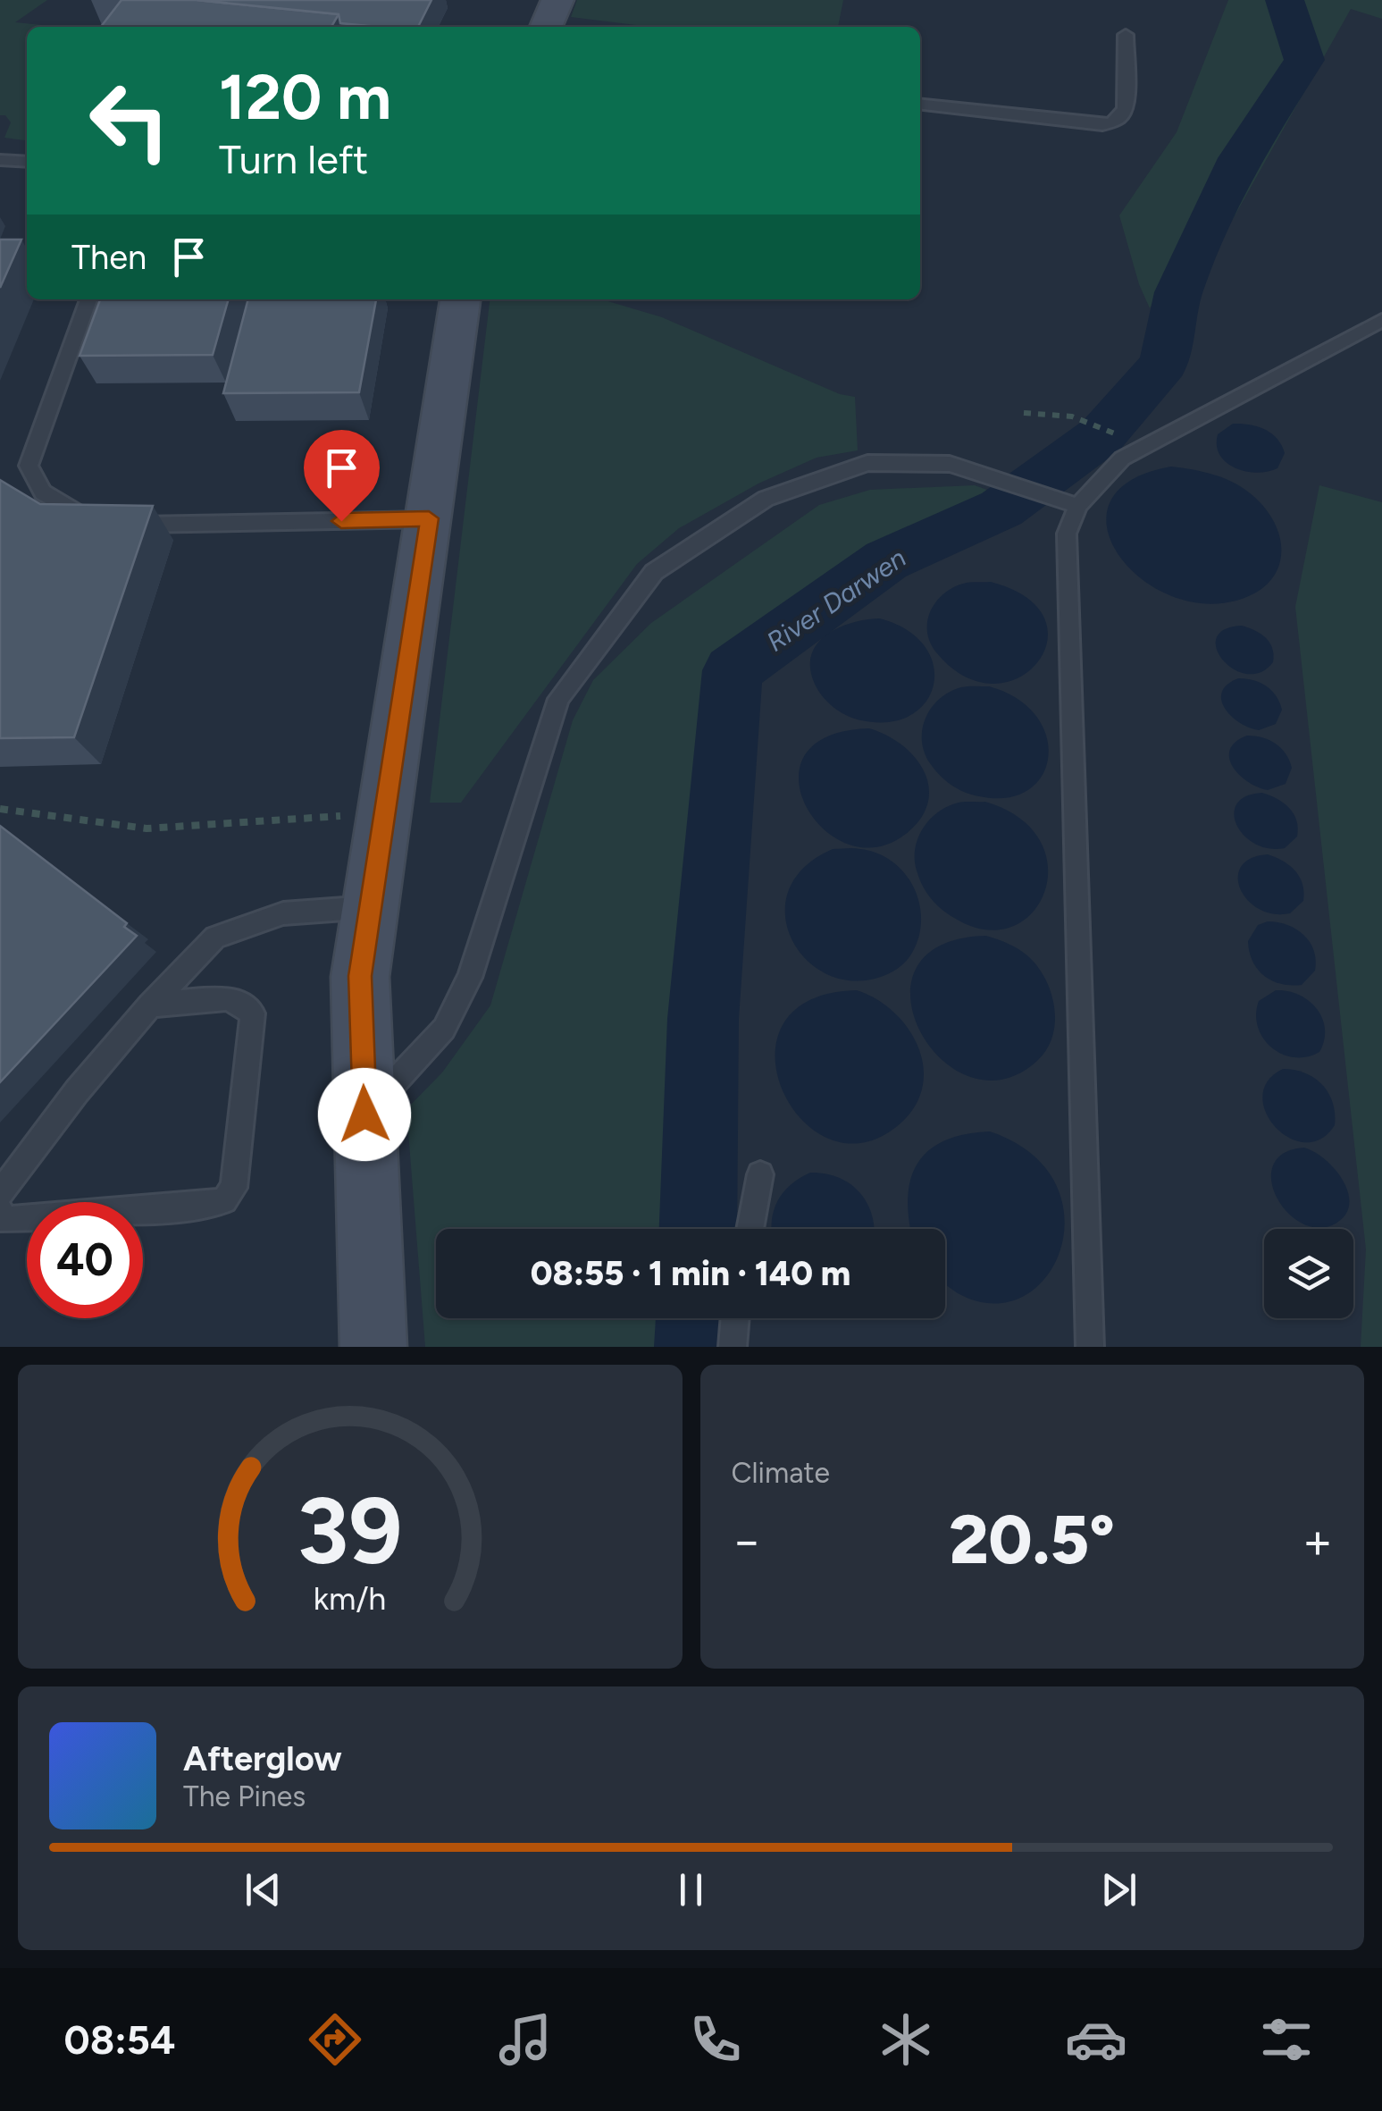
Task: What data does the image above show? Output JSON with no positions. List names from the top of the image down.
{
  "water": ["River Darwen"],
  "page": {
    "turn": ["120 m", "Turn left"],
    "then": "Then",
    "limit": "40",
    "trip": "08:55 · 1 min · 140 m",
    "tile": "Climate",
    "heat": ["−", "20.5°", "+"],
    "song": ["Afterglow", "The Pines"],
    "tabs": "08:54",
    "gauge": ["39", "km/h"]
  }
}
